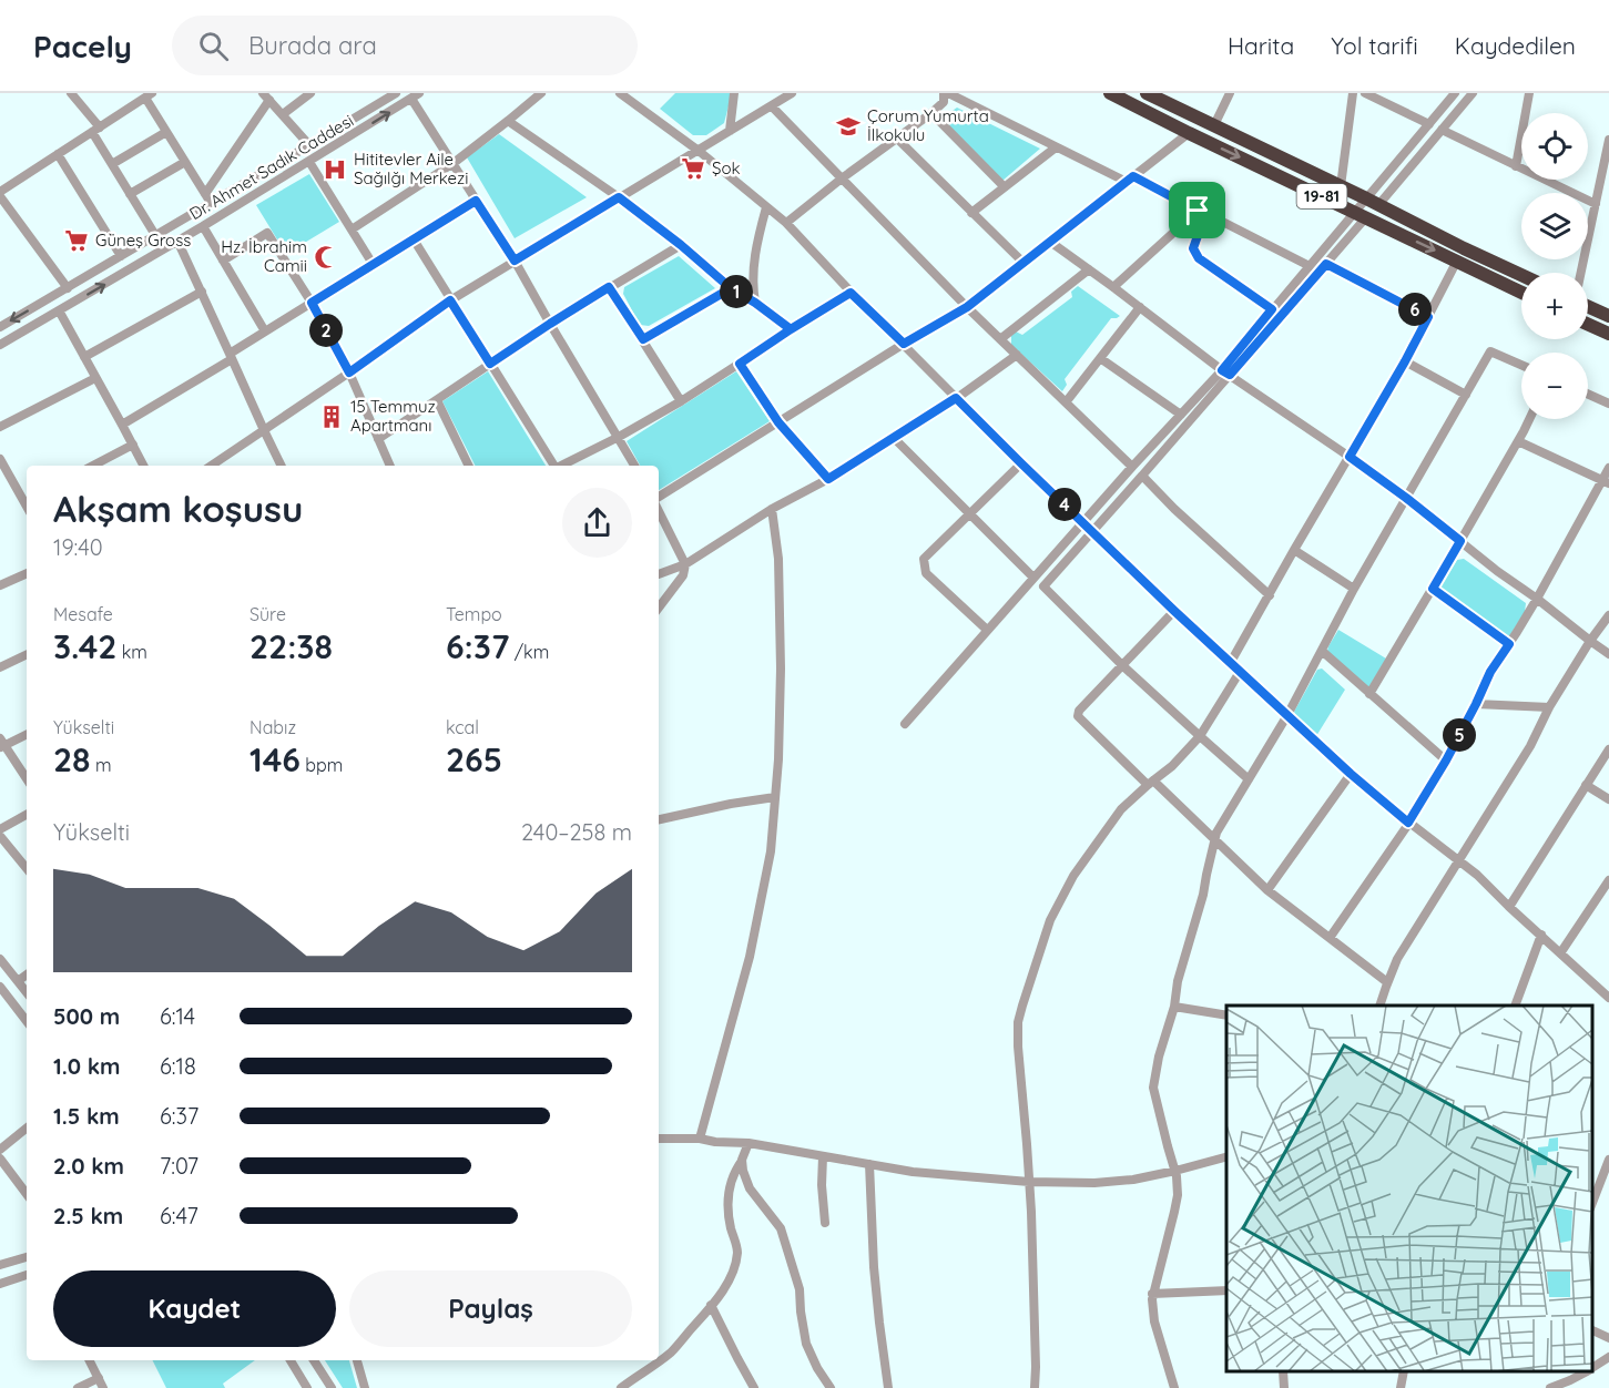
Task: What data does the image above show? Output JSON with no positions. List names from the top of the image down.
{
  "streets": {
    "highway": ["19-81"],
    "street": ["Dr. Ahmet Sadık Caddesi"]
  },
  "places": {
    "school or university": ["Çorum Yumurta İlkokulu"],
    "supermarket": ["Şok", "Güneş Gross"],
    "hospital": ["Hititevler Aile Sağılğı Merkezi"],
    "mosque": ["Hz. İbrahim Camii"],
    "building": ["15 Temmuz Apartmanı"]
  },
  "page": {
    "header": "Pacely",
    "search": "Burada ara",
    "nav": ["Harita", "Yol tarifi", "Kaydedilen"],
    "map_buttons": ["+", "−"],
    "pins": [
      "1",
      "6",
      "2",
      "4",
      "5"
    ],
    "heading": ["Akşam koşusu", "19:40"],
    "stats": [
      ["Mesafe", "3.42 km"],
      ["Süre", "22:38"],
      ["Tempo", "6:37 /km"],
      ["Yükselti", "28 m"],
      ["Nabız", "146 bpm"],
      ["kcal", "265"]
    ],
    "chart": ["Yükselti", "240–258 m"],
    "list": [
      {
        "name": "500 m",
        "note": "6:14"
      },
      {
        "name": "1.0 km",
        "note": "6:18"
      },
      {
        "name": "1.5 km",
        "note": "6:37"
      },
      {
        "name": "2.0 km",
        "note": "7:07"
      },
      {
        "name": "2.5 km",
        "note": "6:47"
      }
    ],
    "buttons": ["Kaydet", "Paylaş"]
  }
}
